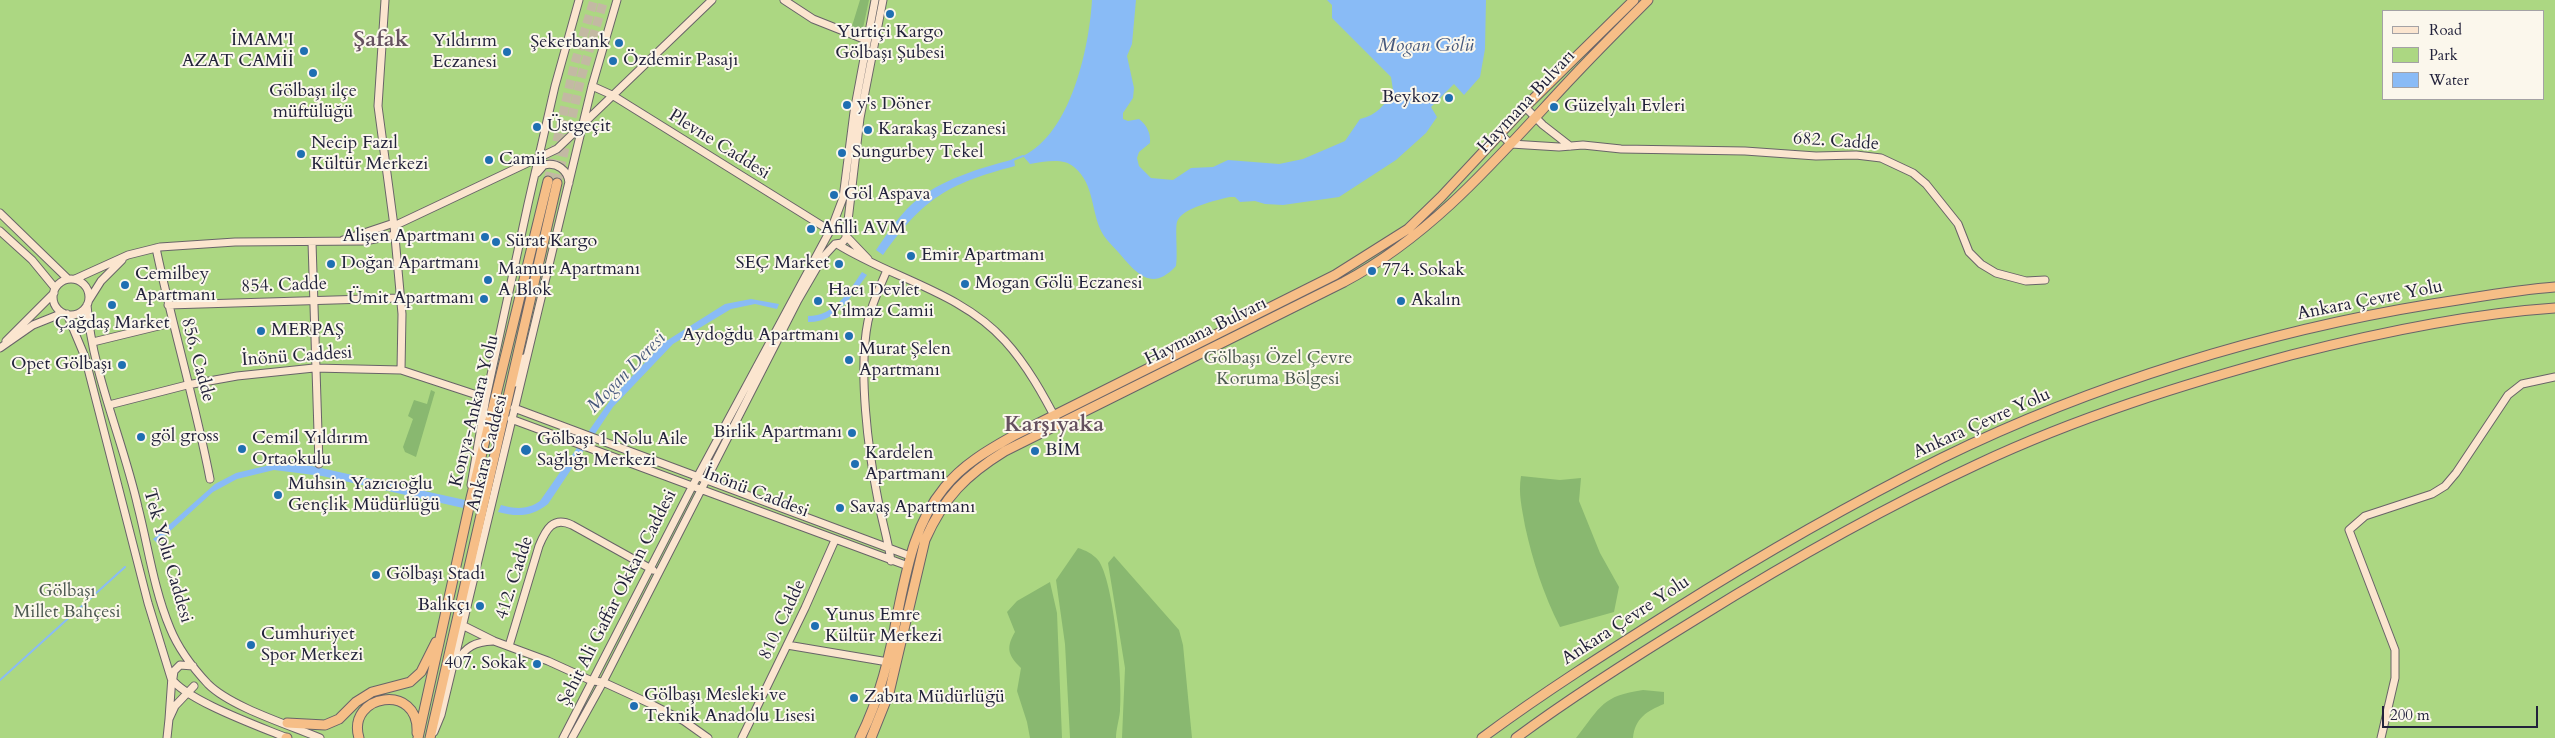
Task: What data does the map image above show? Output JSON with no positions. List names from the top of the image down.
{
  "streets": {
    "highway": ["Haymana Bulvarı", "Ankara Çevre Yolu", "Konya-Ankara Yolu"],
    "street": [
      "682. Cadde",
      "Plevne Caddesi",
      "854. Cadde",
      "İnönü Caddesi",
      "856. Cadde",
      "Ankara Caddesi",
      "Tek Yolu Caddesi",
      "412. Cadde",
      "Şehit Ali Gaffar Okkan Caddesi",
      "810. Cadde"
    ]
  },
  "crossings": [
    ["Haymana Bulvarı", "682. Cadde"],
    ["Haymana Bulvarı", "İnönü Caddesi"],
    ["Plevne Caddesi", "Şehit Ali Gaffar Okkan Caddesi"],
    ["854. Cadde", "856. Cadde"],
    ["İnönü Caddesi", "856. Cadde"],
    ["İnönü Caddesi", "Ankara Caddesi"],
    ["İnönü Caddesi", "Tek Yolu Caddesi"],
    ["İnönü Caddesi", "Şehit Ali Gaffar Okkan Caddesi"],
    ["İnönü Caddesi", "810. Cadde"],
    ["Konya-Ankara Yolu", "Ankara Caddesi"],
    ["412. Cadde", "Şehit Ali Gaffar Okkan Caddesi"]
  ],
  "districts": ["Şafak", "Karşıyaka"],
  "water": ["Mogan Gölü", "Mogan Deresi"],
  "parks": ["Gölbaşı Özel Çevre Koruma Bölgesi", "Gölbaşı Millet Bahçesi"],
  "places": [
    "Yurtiçi Kargo Gölbaşı Şubesi",
    "Şekerbank",
    "İMAM'I AZAT CAMİİ",
    "Yıldırım Eczanesi",
    "Özdemir Pasajı",
    "Gölbaşı ilçe müftülüğü",
    "Beykoz",
    "y's Döner",
    "Güzelyalı Evleri",
    "Üstgeçit",
    "Karakaş Eczanesi",
    "Sungurbey Tekel",
    "Necip Fazıl Kültür Merkezi",
    "Camii",
    "Göl Aspava",
    "Afilli AVM",
    "Alişen Apartmanı",
    "Sürat Kargo",
    "Emir Apartmanı",
    "Doğan Apartmanı",
    "SEÇ Market",
    "774. Sokak",
    "Mamur Apartmanı A Blok",
    "Mogan Gölü Eczanesi",
    "Cemilbey Apartmanı",
    "Ümit Apartmanı",
    "Hacı Devlet Yılmaz Camii",
    "Akalın",
    "Çağdaş Market",
    "MERPAŞ",
    "Aydoğdu Apartmanı",
    "Murat Şelen Apartmanı",
    "Opet Gölbaşı",
    "Birlik Apartmanı",
    "göl gross",
    "Cemil Yıldırım Ortaokulu",
    "Gölbaşı 1 Nolu Aile Sağlığı Merkezi",
    "BİM",
    "Kardelen Apartmanı",
    "Muhsin Yazıcıoğlu Gençlik Müdürlüğü",
    "Savaş Apartmanı",
    "Gölbaşı Stadı",
    "Balıkçı",
    "Yunus Emre Kültür Merkezi",
    "Cumhuriyet Spor Merkezi",
    "407. Sokak",
    "Zabıta Müdürlüğü",
    "Gölbaşı Mesleki ve Teknik Anadolu Lisesi"
  ],
  "legend": ["Road", "Park", "Water"],
  "scale_bar": "200 m"
}
